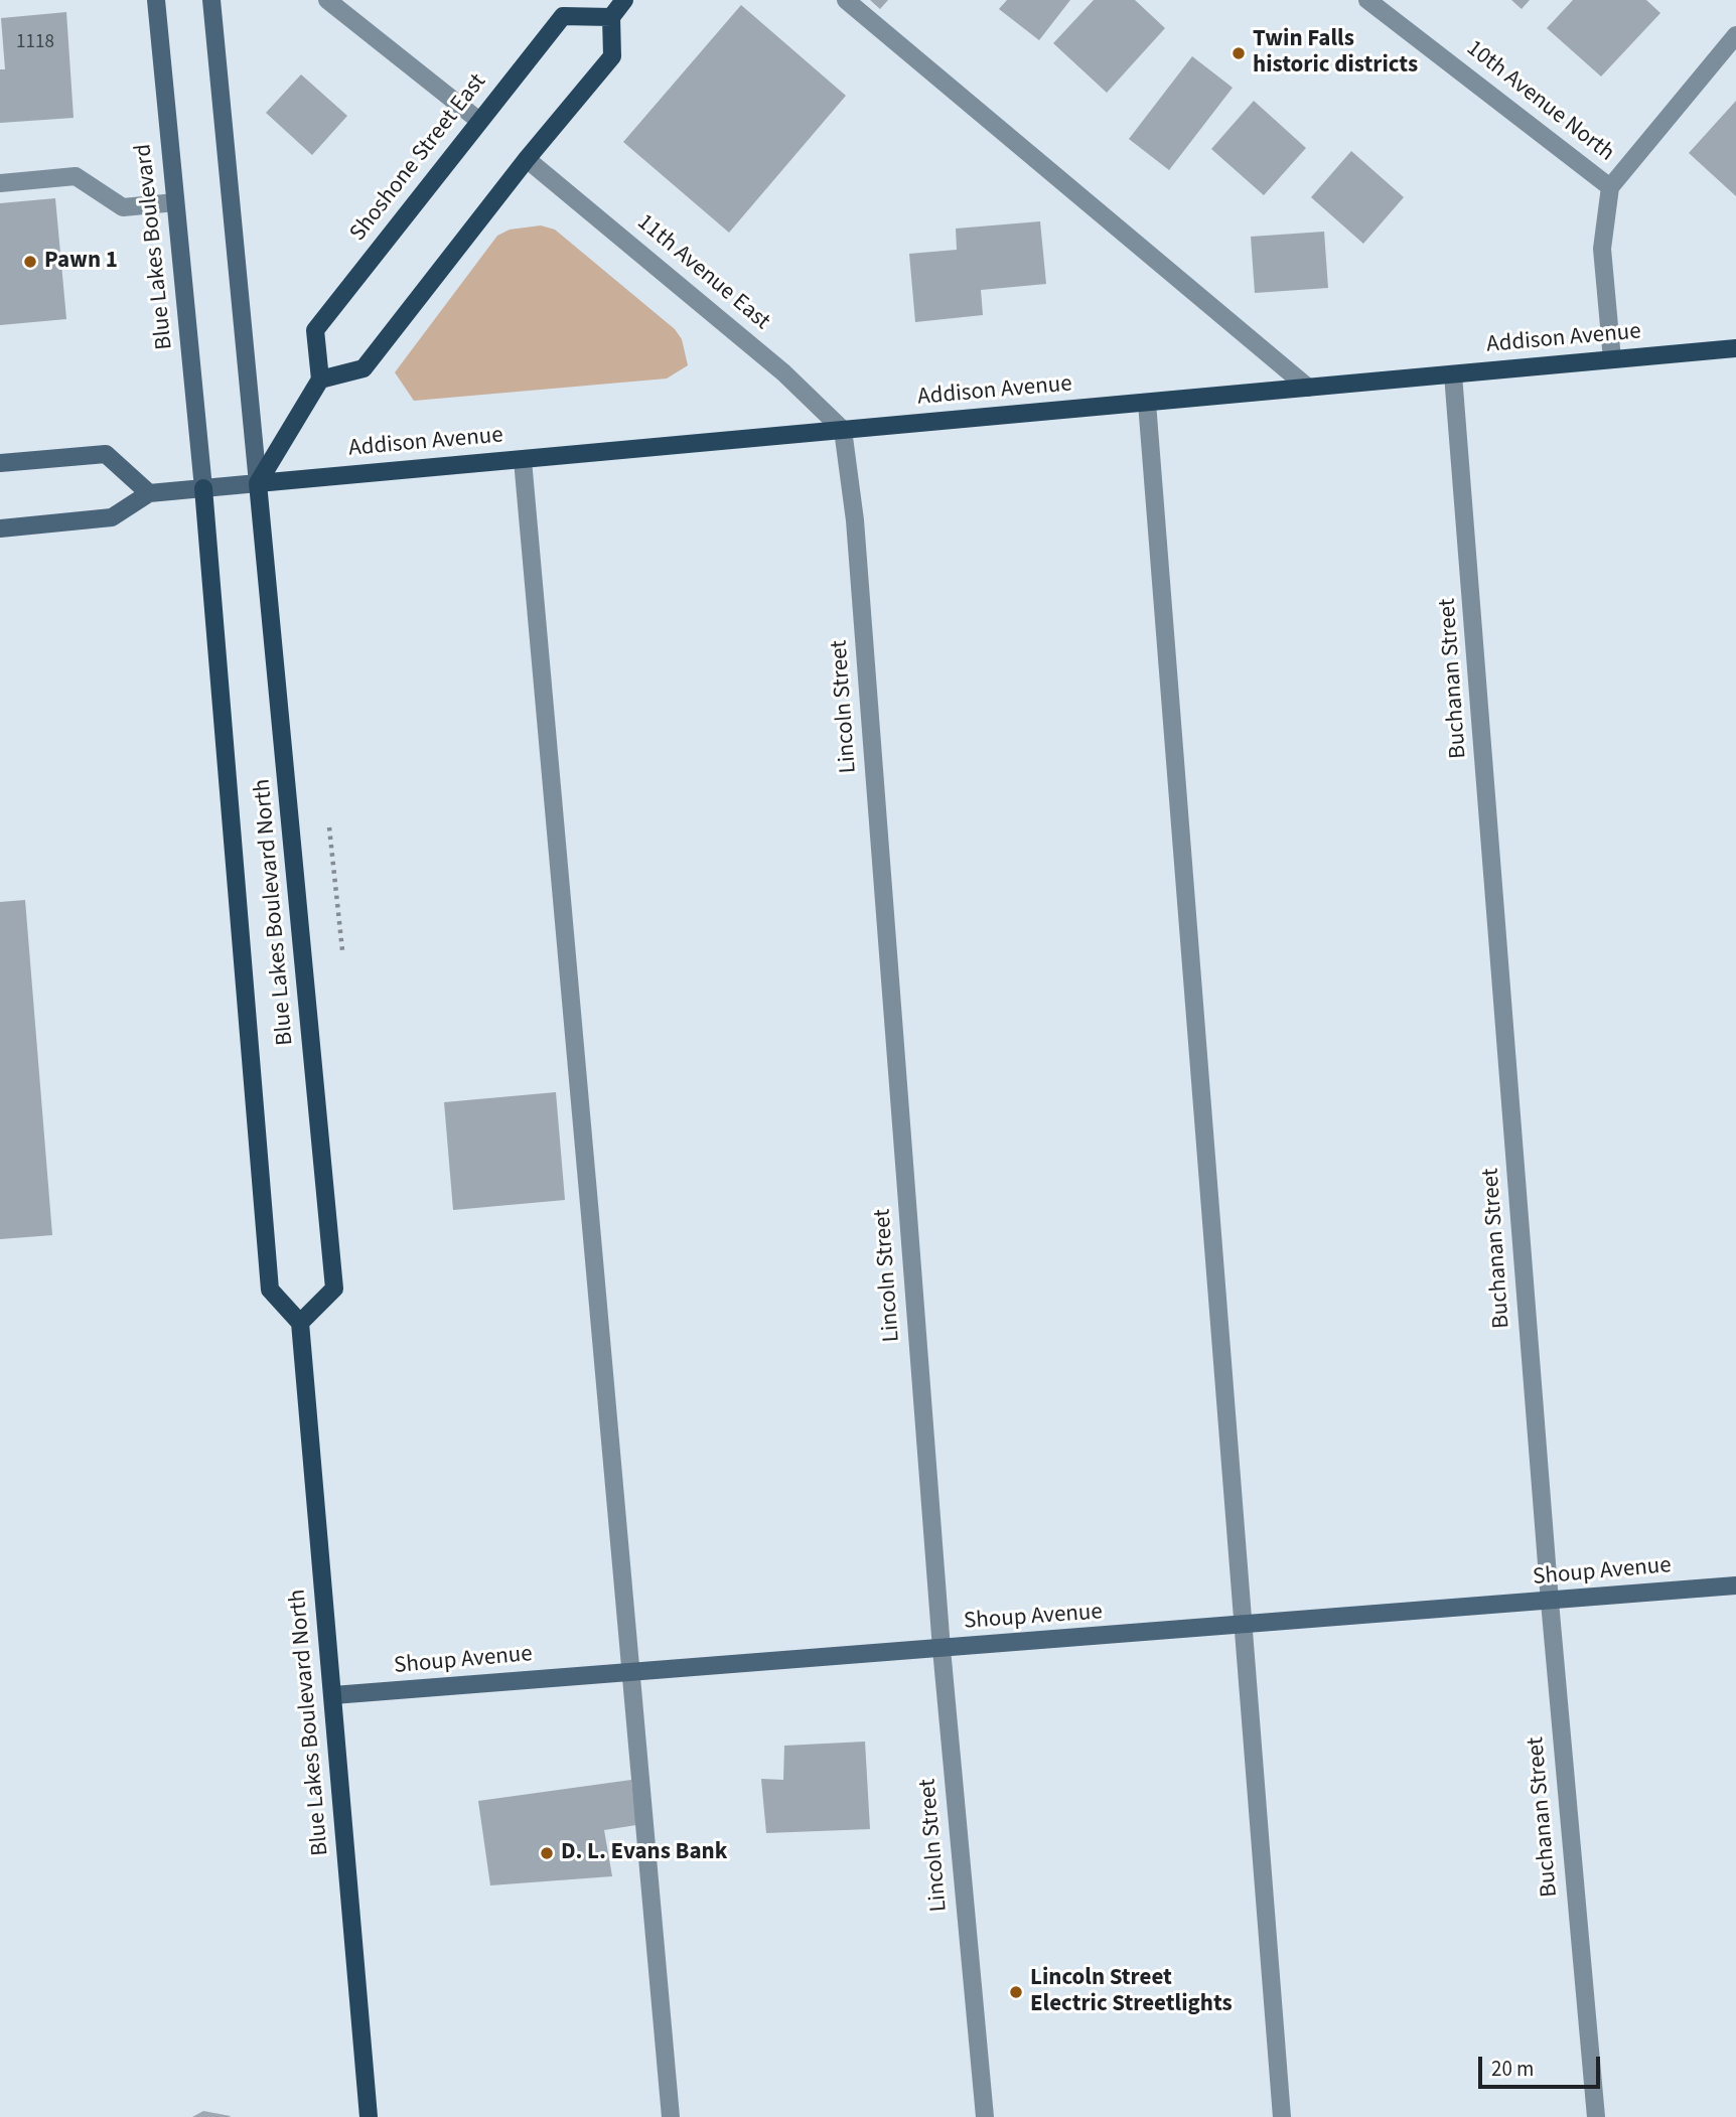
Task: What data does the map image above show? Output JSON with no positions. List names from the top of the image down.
{
  "streets": {
    "main road": [
      "Shoshone Street East",
      "Blue Lakes Boulevard",
      "Addison Avenue",
      "Blue Lakes Boulevard North",
      "Shoup Avenue"
    ],
    "street": [
      "10th Avenue North",
      "11th Avenue East",
      "Buchanan Street",
      "Lincoln Street"
    ]
  },
  "crossings": [
    ["10th Avenue North", "Addison Avenue"],
    ["Blue Lakes Boulevard", "Blue Lakes Boulevard North"],
    ["11th Avenue East", "Addison Avenue"],
    ["11th Avenue East", "Lincoln Street"],
    ["Addison Avenue", "Buchanan Street"],
    ["Addison Avenue", "Lincoln Street"],
    ["Addison Avenue", "Blue Lakes Boulevard North"],
    ["Buchanan Street", "Shoup Avenue"],
    ["Lincoln Street", "Shoup Avenue"],
    ["Blue Lakes Boulevard North", "Shoup Avenue"]
  ],
  "places": [
    "Twin Falls historic districts",
    "Pawn 1",
    "D. L. Evans Bank",
    "Lincoln Street Electric Streetlights"
  ],
  "house_numbers": ["1118"],
  "scale_bar": "20 m"
}
